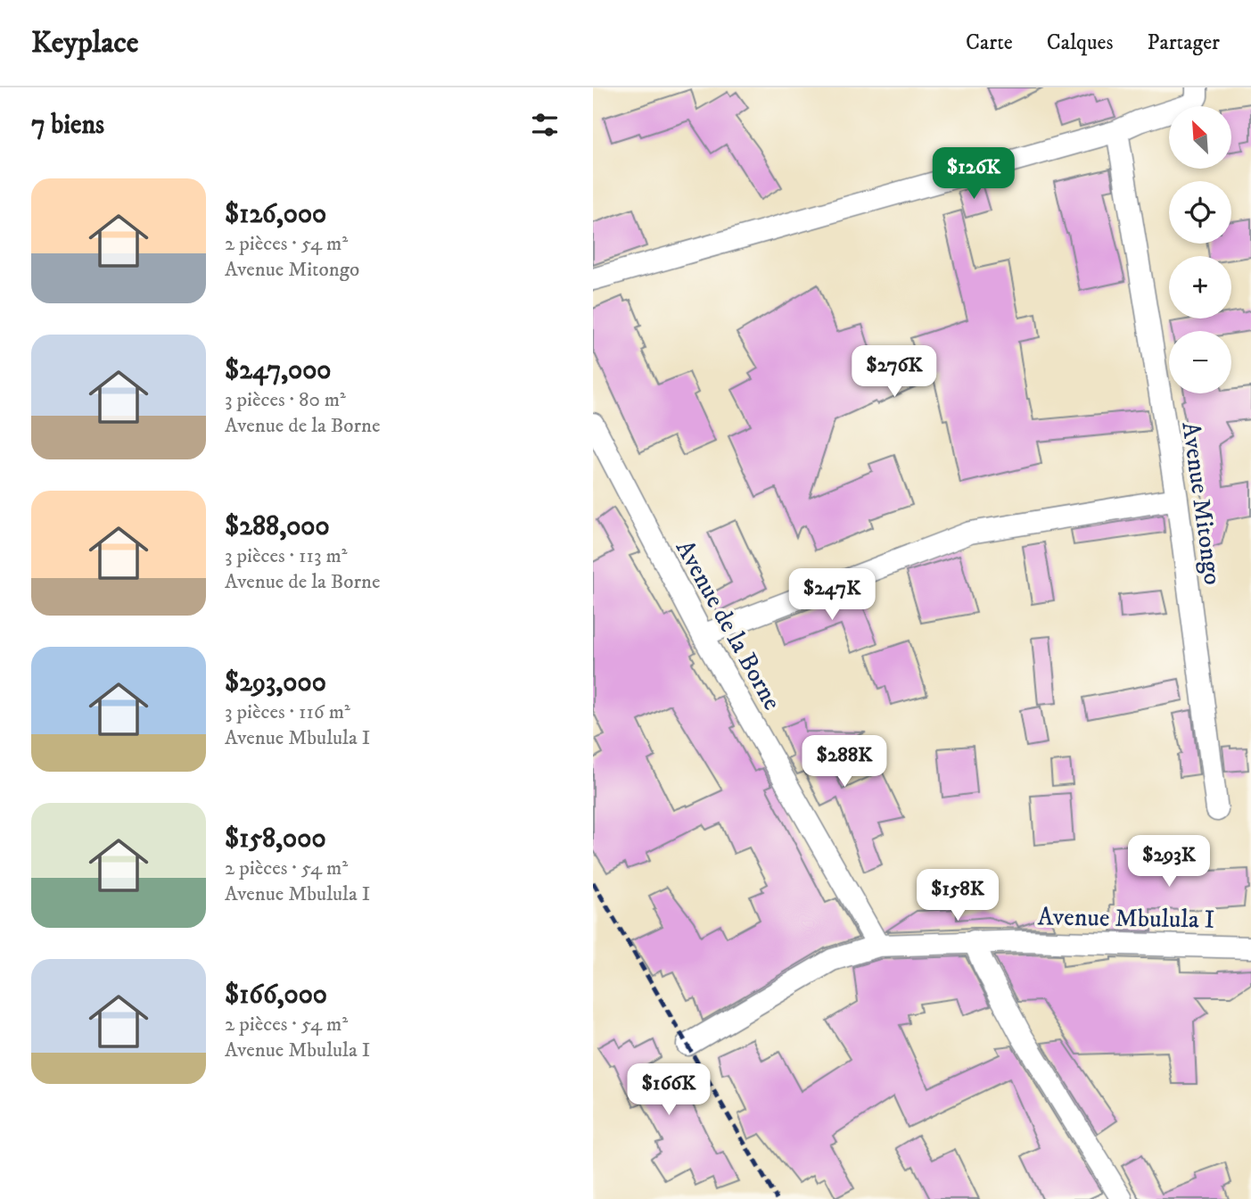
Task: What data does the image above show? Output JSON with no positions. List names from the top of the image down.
{
  "streets": {
    "street": ["Avenue Mitongo", "Avenue de la Borne", "Avenue Mbulula I"]
  },
  "crossings": [
    ["Avenue de la Borne", "Avenue Mbulula I"]
  ],
  "north": "top left",
  "page": {
    "header": "Keyplace",
    "nav": ["Carte", "Calques", "Partager"],
    "heading": "7 biens",
    "map_buttons": ["+", "−"],
    "price": [
      "$126K",
      "$276K",
      "$247K",
      "$288K",
      "$293K",
      "$158K",
      "$166K"
    ],
    "list": [
      {
        "name": "$126,000",
        "note": "2 pièces · 54 m² · Avenue Mitongo"
      },
      {
        "name": "$247,000",
        "note": "3 pièces · 80 m² · Avenue de la Borne"
      },
      {
        "name": "$288,000",
        "note": "3 pièces · 113 m² · Avenue de la Borne"
      },
      {
        "name": "$293,000",
        "note": "3 pièces · 116 m² · Avenue Mbulula I"
      },
      {
        "name": "$158,000",
        "note": "2 pièces · 54 m² · Avenue Mbulula I"
      },
      {
        "name": "$166,000",
        "note": "2 pièces · 54 m² · Avenue Mbulula I"
      }
    ]
  }
}
